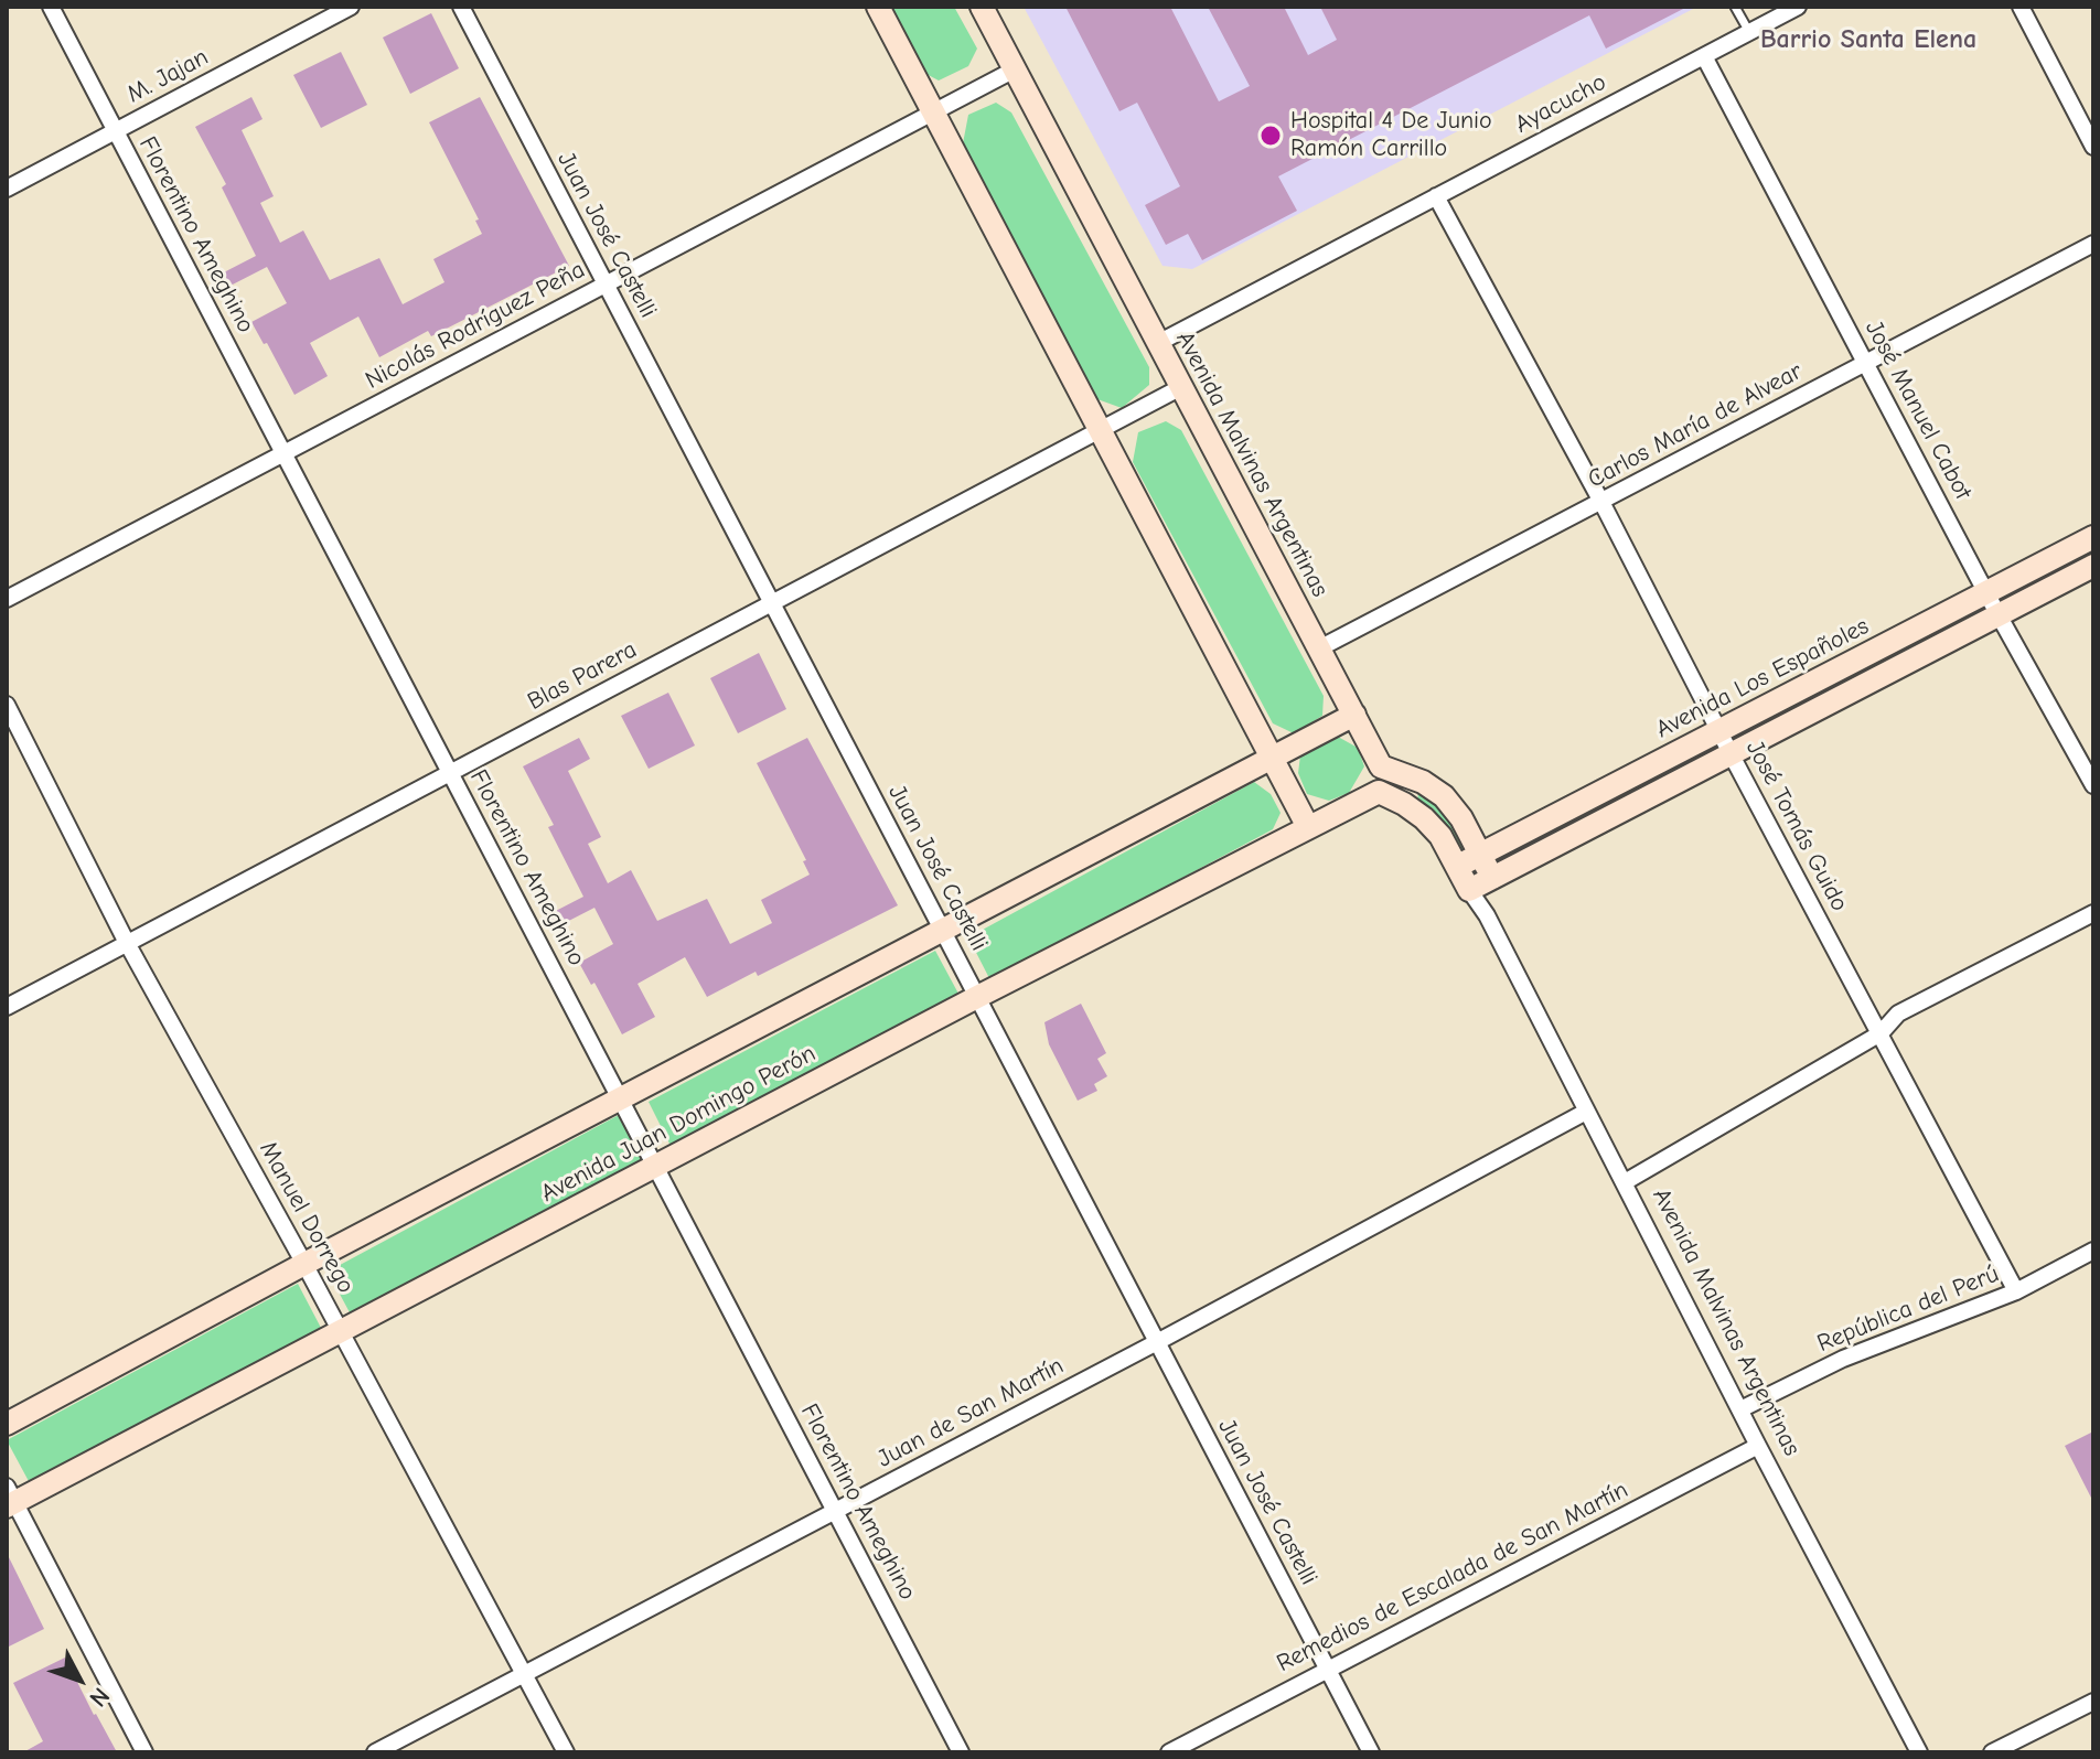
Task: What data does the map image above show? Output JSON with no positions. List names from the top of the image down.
{
  "streets": {
    "main road": ["Avenida Malvinas Argentinas", "Avenida Los Españoles", "Avenida Juan Domingo Perón"],
    "street": [
      "M. Jajan",
      "Ayacucho",
      "Florentino Ameghino",
      "Juan José Castelli",
      "Nicolás Rodríguez Peña",
      "José Manuel Cabot",
      "Carlos María de Alvear",
      "Blas Parera",
      "José Tomás Guido",
      "Manuel Dorrego",
      "República del Perú",
      "Juan de San Martín",
      "Remedios de Escalada de San Martín"
    ]
  },
  "crossings": [
    ["M. Jajan", "Florentino Ameghino"],
    ["Ayacucho", "José Manuel Cabot"],
    ["Ayacucho", "Avenida Malvinas Argentinas"],
    ["Ayacucho", "José Tomás Guido"],
    ["Florentino Ameghino", "Nicolás Rodríguez Peña"],
    ["Florentino Ameghino", "Blas Parera"],
    ["Florentino Ameghino", "Avenida Juan Domingo Perón"],
    ["Florentino Ameghino", "Juan de San Martín"],
    ["Juan José Castelli", "Nicolás Rodríguez Peña"],
    ["Juan José Castelli", "Blas Parera"],
    ["Juan José Castelli", "Avenida Juan Domingo Perón"],
    ["Juan José Castelli", "Juan de San Martín"],
    ["Juan José Castelli", "Remedios de Escalada de San Martín"],
    ["Nicolás Rodríguez Peña", "Avenida Malvinas Argentinas"],
    ["José Manuel Cabot", "Carlos María de Alvear"],
    ["José Manuel Cabot", "Avenida Los Españoles"],
    ["Carlos María de Alvear", "Avenida Malvinas Argentinas"],
    ["Carlos María de Alvear", "José Tomás Guido"],
    ["Avenida Malvinas Argentinas", "Blas Parera"],
    ["Avenida Malvinas Argentinas", "Avenida Los Españoles"],
    ["Avenida Malvinas Argentinas", "Avenida Juan Domingo Perón"],
    ["Avenida Malvinas Argentinas", "República del Perú"],
    ["Avenida Malvinas Argentinas", "Juan de San Martín"],
    ["Avenida Malvinas Argentinas", "Remedios de Escalada de San Martín"],
    ["Blas Parera", "Manuel Dorrego"],
    ["Avenida Los Españoles", "José Tomás Guido"],
    ["José Tomás Guido", "República del Perú"],
    ["Avenida Juan Domingo Perón", "Manuel Dorrego"],
    ["Manuel Dorrego", "Juan de San Martín"]
  ],
  "districts": ["Barrio Santa Elena"],
  "places": ["Hospital 4 De Junio Ramón Carrillo"],
  "north": "bottom right"
}
